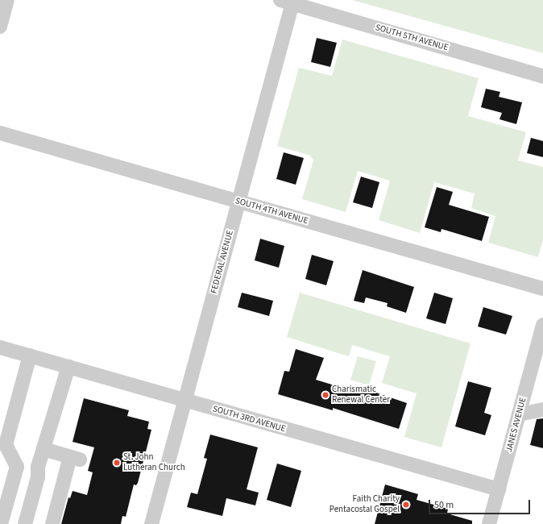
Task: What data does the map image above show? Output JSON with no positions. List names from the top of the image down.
{
  "streets": {
    "street": [
      "SOUTH 5TH AVENUE",
      "SOUTH 4TH AVENUE",
      "FEDERAL AVENUE",
      "SOUTH 3RD AVENUE",
      "JANES AVENUE"
    ]
  },
  "crossings": [
    ["SOUTH 5TH AVENUE", "FEDERAL AVENUE"],
    ["SOUTH 4TH AVENUE", "FEDERAL AVENUE"],
    ["FEDERAL AVENUE", "SOUTH 3RD AVENUE"],
    ["SOUTH 3RD AVENUE", "JANES AVENUE"]
  ],
  "places": ["Charismatic Renewal Center", "St. John Lutheran Church", "Faith Charity Pentacostal Gospel"],
  "scale_bar": "50 m"
}
